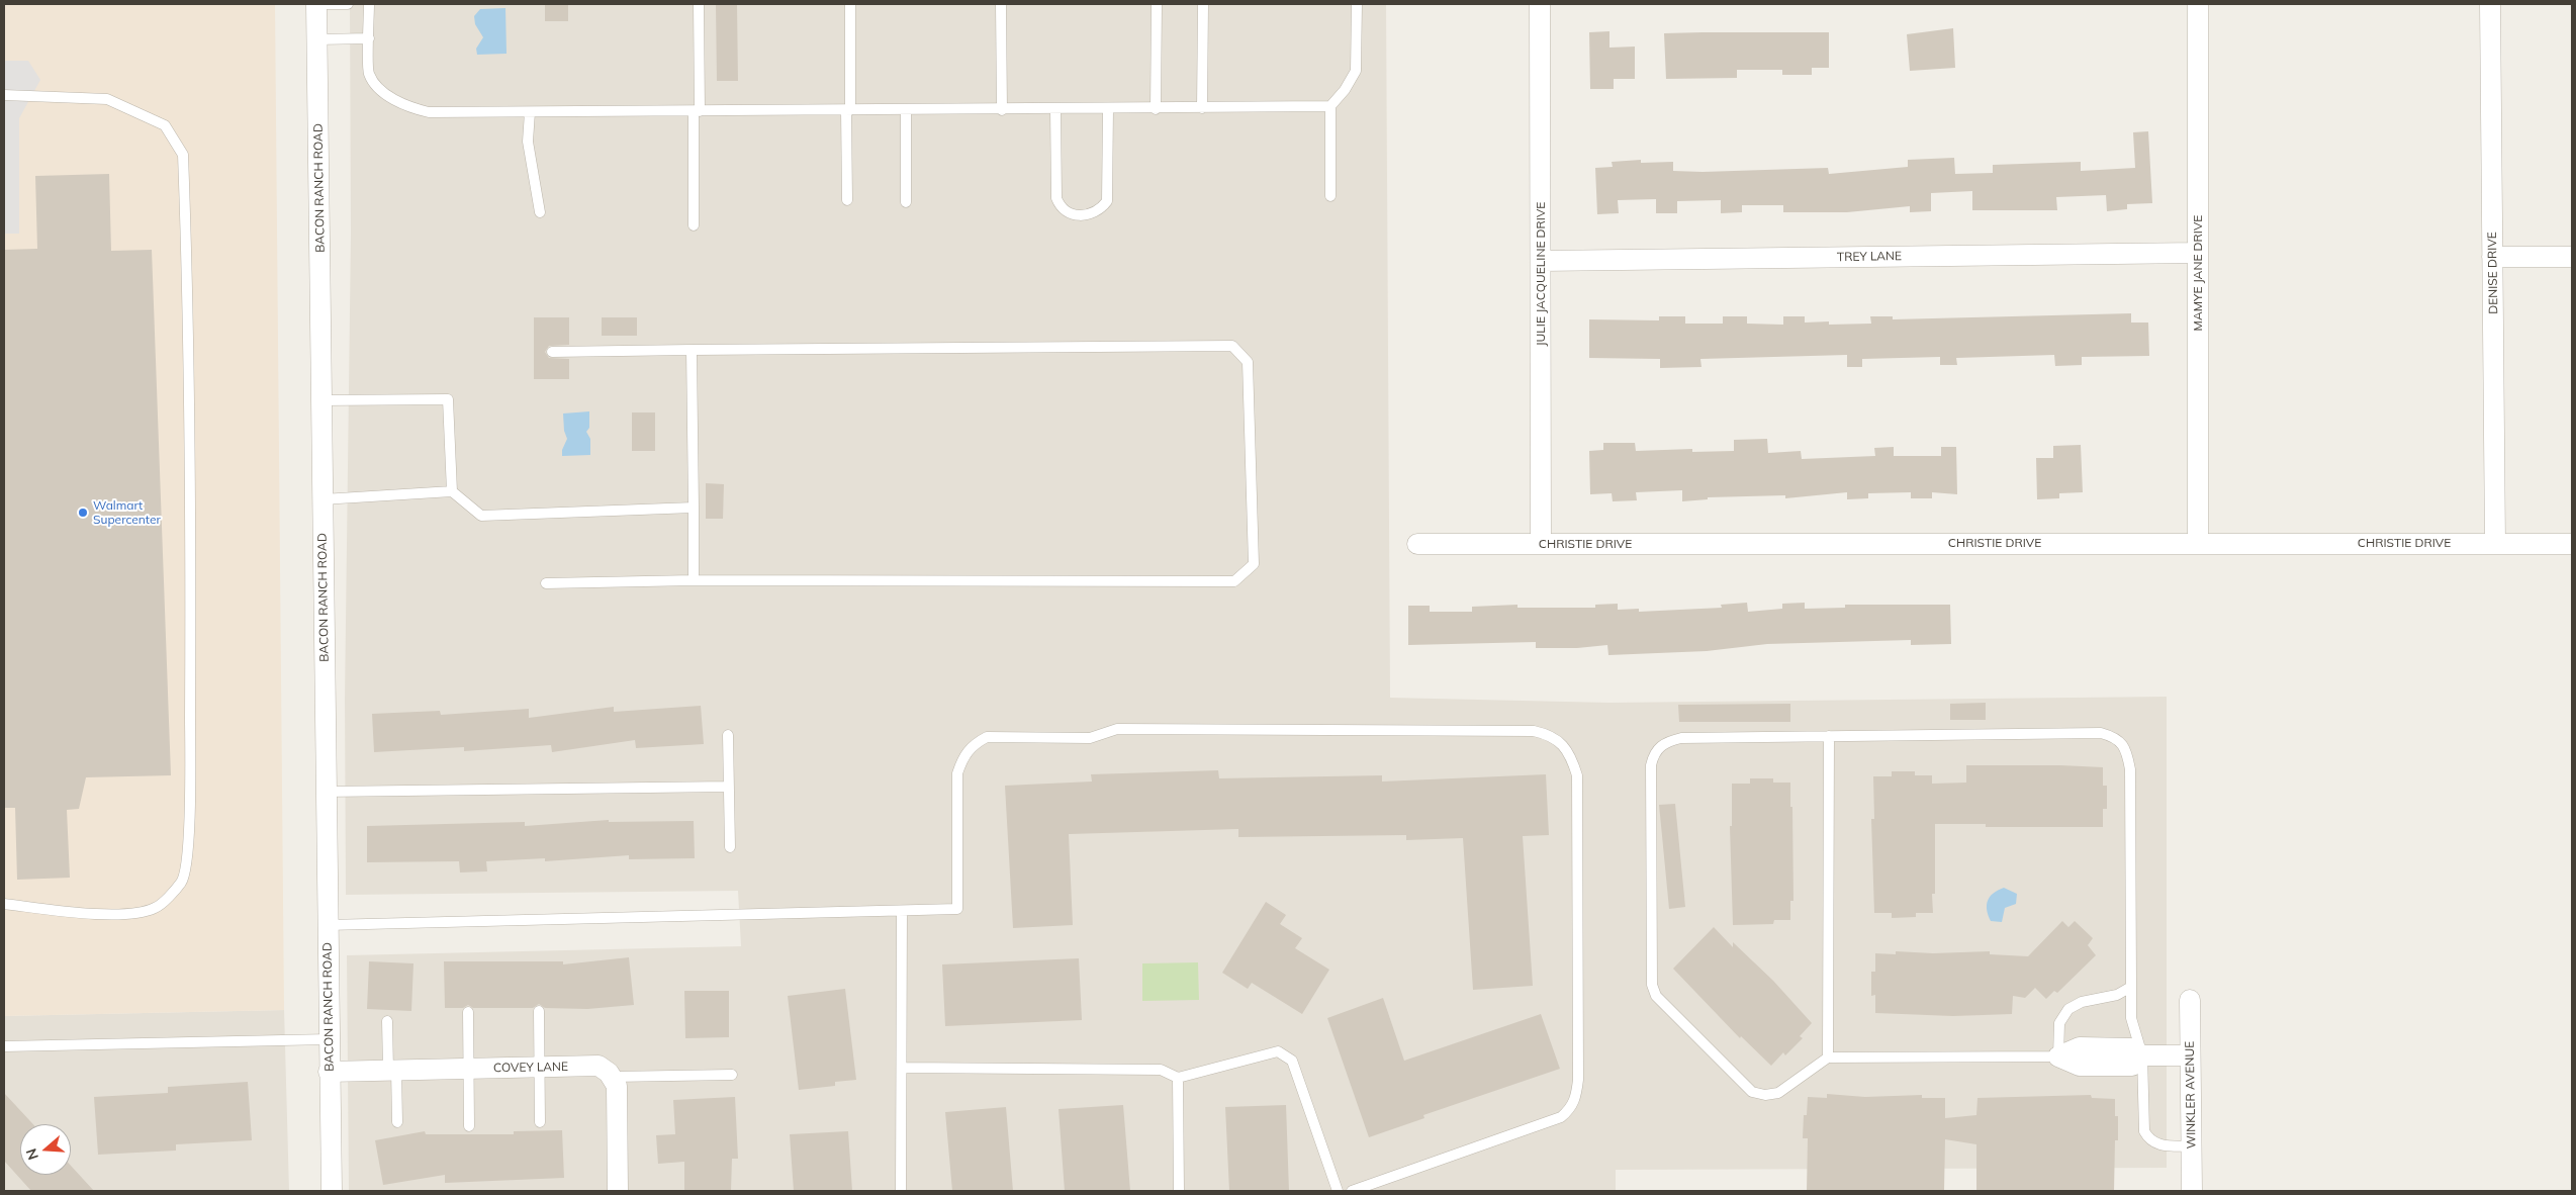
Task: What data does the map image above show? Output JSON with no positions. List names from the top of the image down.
{
  "streets": {
    "street": [
      "BACON RANCH ROAD",
      "TREY LANE",
      "MAMYE JANE DRIVE",
      "DENISE DRIVE",
      "JULIE JACQUELINE DRIVE",
      "CHRISTIE DRIVE",
      "COVEY LANE",
      "WINKLER AVENUE"
    ]
  },
  "crossings": [
    ["BACON RANCH ROAD", "COVEY LANE"],
    ["TREY LANE", "MAMYE JANE DRIVE"],
    ["TREY LANE", "JULIE JACQUELINE DRIVE"],
    ["MAMYE JANE DRIVE", "CHRISTIE DRIVE"],
    ["DENISE DRIVE", "CHRISTIE DRIVE"],
    ["JULIE JACQUELINE DRIVE", "CHRISTIE DRIVE"]
  ],
  "places": ["Walmart Supercenter"],
  "north": "left"
}
